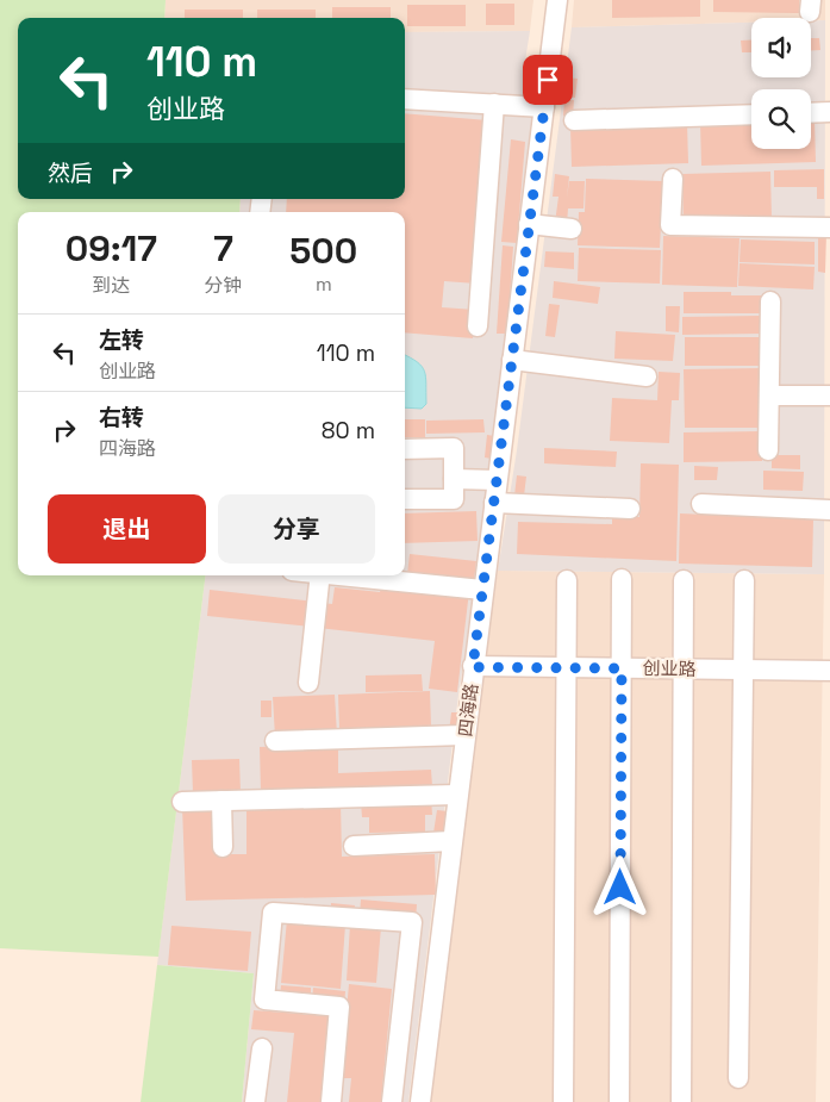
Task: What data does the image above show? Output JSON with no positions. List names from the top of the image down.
{
  "streets": {
    "street": ["创业路", "四海路"]
  },
  "crossings": [
    ["创业路", "四海路"]
  ],
  "page": {
    "turn": ["110 m", "创业路"],
    "then": "然后",
    "eta": [
      "09:17",
      "到达",
      "7",
      "分钟",
      "500",
      "m"
    ],
    "list": [
      {
        "name": "左转",
        "note": "创业路",
        "value": "110 m"
      },
      {
        "name": "右转",
        "note": "四海路",
        "value": "80 m"
      }
    ],
    "buttons": ["退出", "分享"]
  }
}
